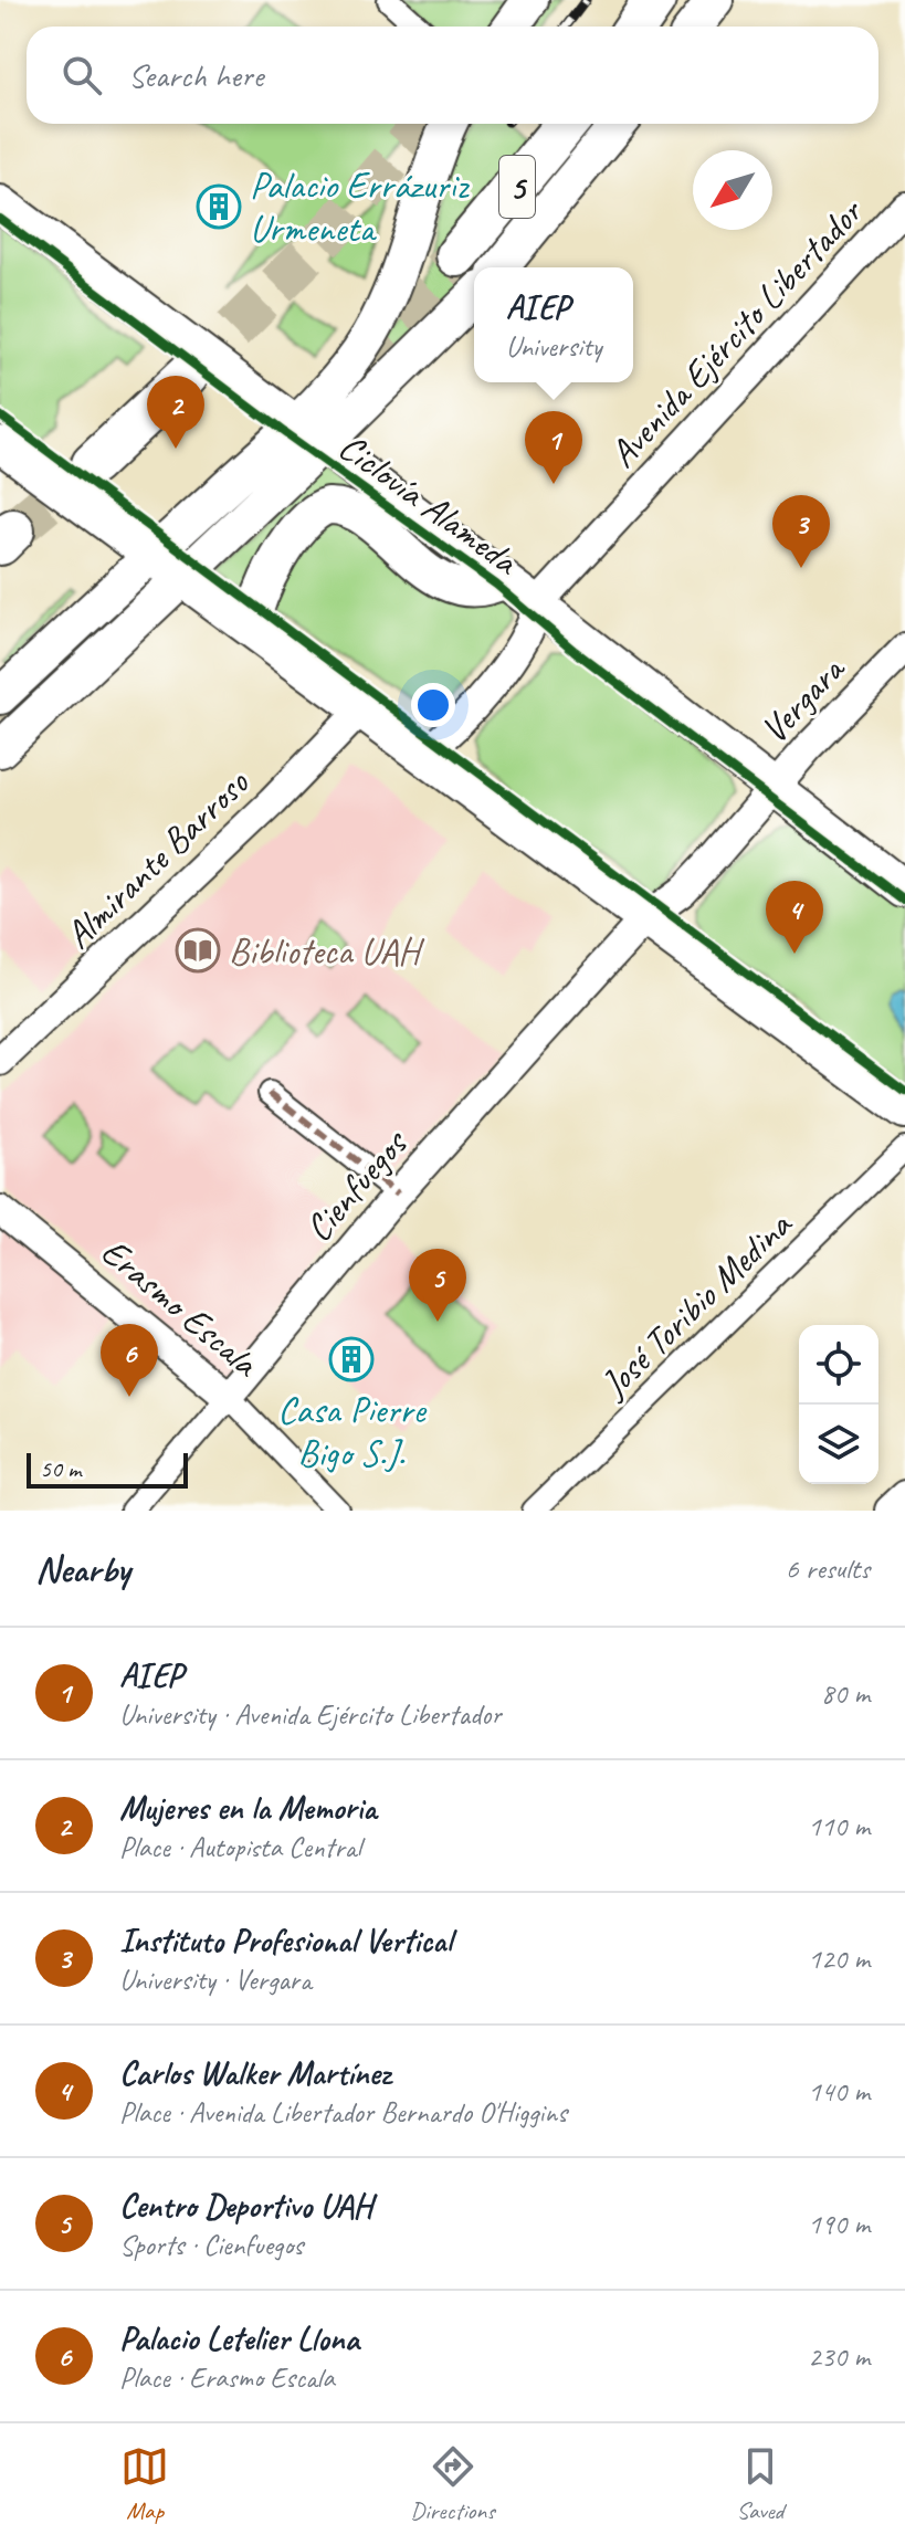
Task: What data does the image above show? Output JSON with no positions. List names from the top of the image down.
{
  "streets": {
    "highway": ["5"],
    "street": [
      "Avenida Ejército Libertador",
      "Vergara",
      "Almirante Barroso",
      "Cienfuegos",
      "José Toribio Medina",
      "Erasmo Escala"
    ],
    "cycle path": ["Ciclovía Alameda"]
  },
  "crossings": [
    ["Vergara", "Cienfuegos"],
    ["Cienfuegos", "Erasmo Escala"]
  ],
  "places": {
    "building": ["Palacio Errázuriz Urmeneta", "Casa Pierre Bigo S.J."],
    "library": ["Biblioteca UAH"]
  },
  "scale_bar": "50 m",
  "north": "bottom left",
  "page": {
    "search": "Search here",
    "popup": ["AIEP", "University"],
    "pins": [
      "2",
      "1",
      "3",
      "4",
      "5",
      "6"
    ],
    "scale": "50 m",
    "heading": ["Nearby", "6 results"],
    "list": [
      {
        "mark": "1",
        "name": "AIEP",
        "note": "University · Avenida Ejército Libertador",
        "value": "80 m"
      },
      {
        "mark": "2",
        "name": "Mujeres en la Memoria",
        "note": "Place · Autopista Central",
        "value": "110 m"
      },
      {
        "mark": "3",
        "name": "Instituto Profesional Vertical",
        "note": "University · Vergara",
        "value": "120 m"
      },
      {
        "mark": "4",
        "name": "Carlos Walker Martínez",
        "note": "Place · Avenida Libertador Bernardo O'Higgins",
        "value": "140 m"
      },
      {
        "mark": "5",
        "name": "Centro Deportivo UAH",
        "note": "Sports · Cienfuegos",
        "value": "190 m"
      },
      {
        "mark": "6",
        "name": "Palacio Letelier Llona",
        "note": "Place · Erasmo Escala",
        "value": "230 m"
      }
    ],
    "nav": ["Map", "Directions", "Saved"]
  }
}
